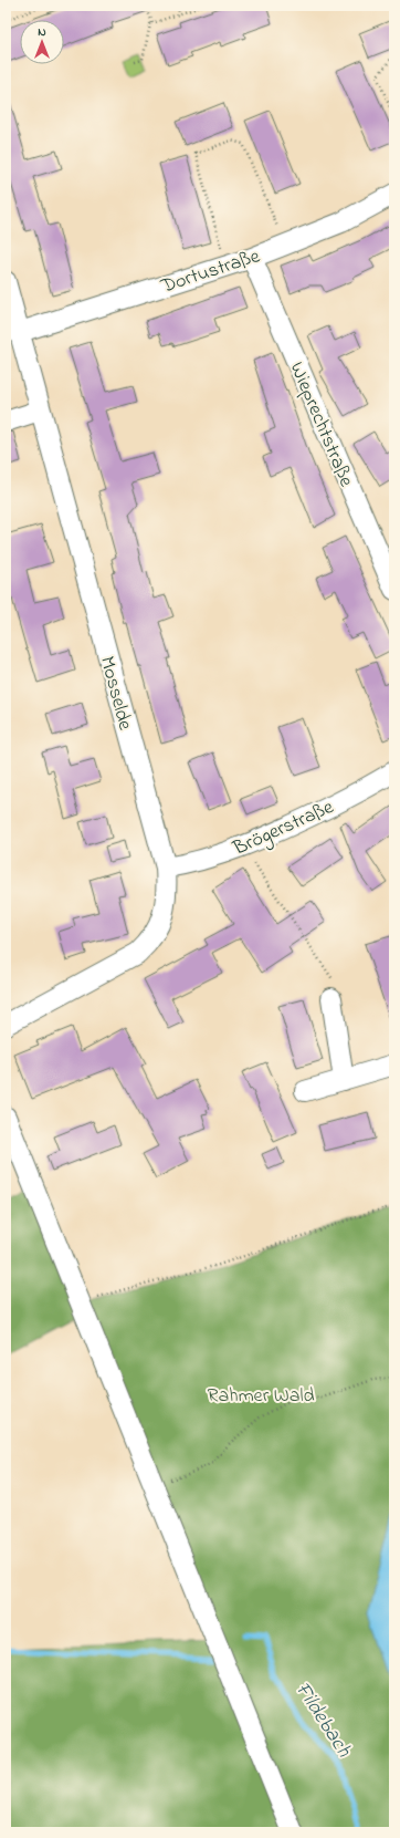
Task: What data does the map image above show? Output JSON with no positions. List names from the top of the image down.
{
  "streets": {
    "street": [
      "Dortustraße",
      "Wieprechtstraße",
      "Mosselde",
      "Brögerstraße"
    ]
  },
  "crossings": [
    ["Dortustraße", "Wieprechtstraße"],
    ["Dortustraße", "Mosselde"],
    ["Mosselde", "Brögerstraße"]
  ],
  "water": ["Fildebach"],
  "parks": ["Rahmer Wald"],
  "north": "top"
}
